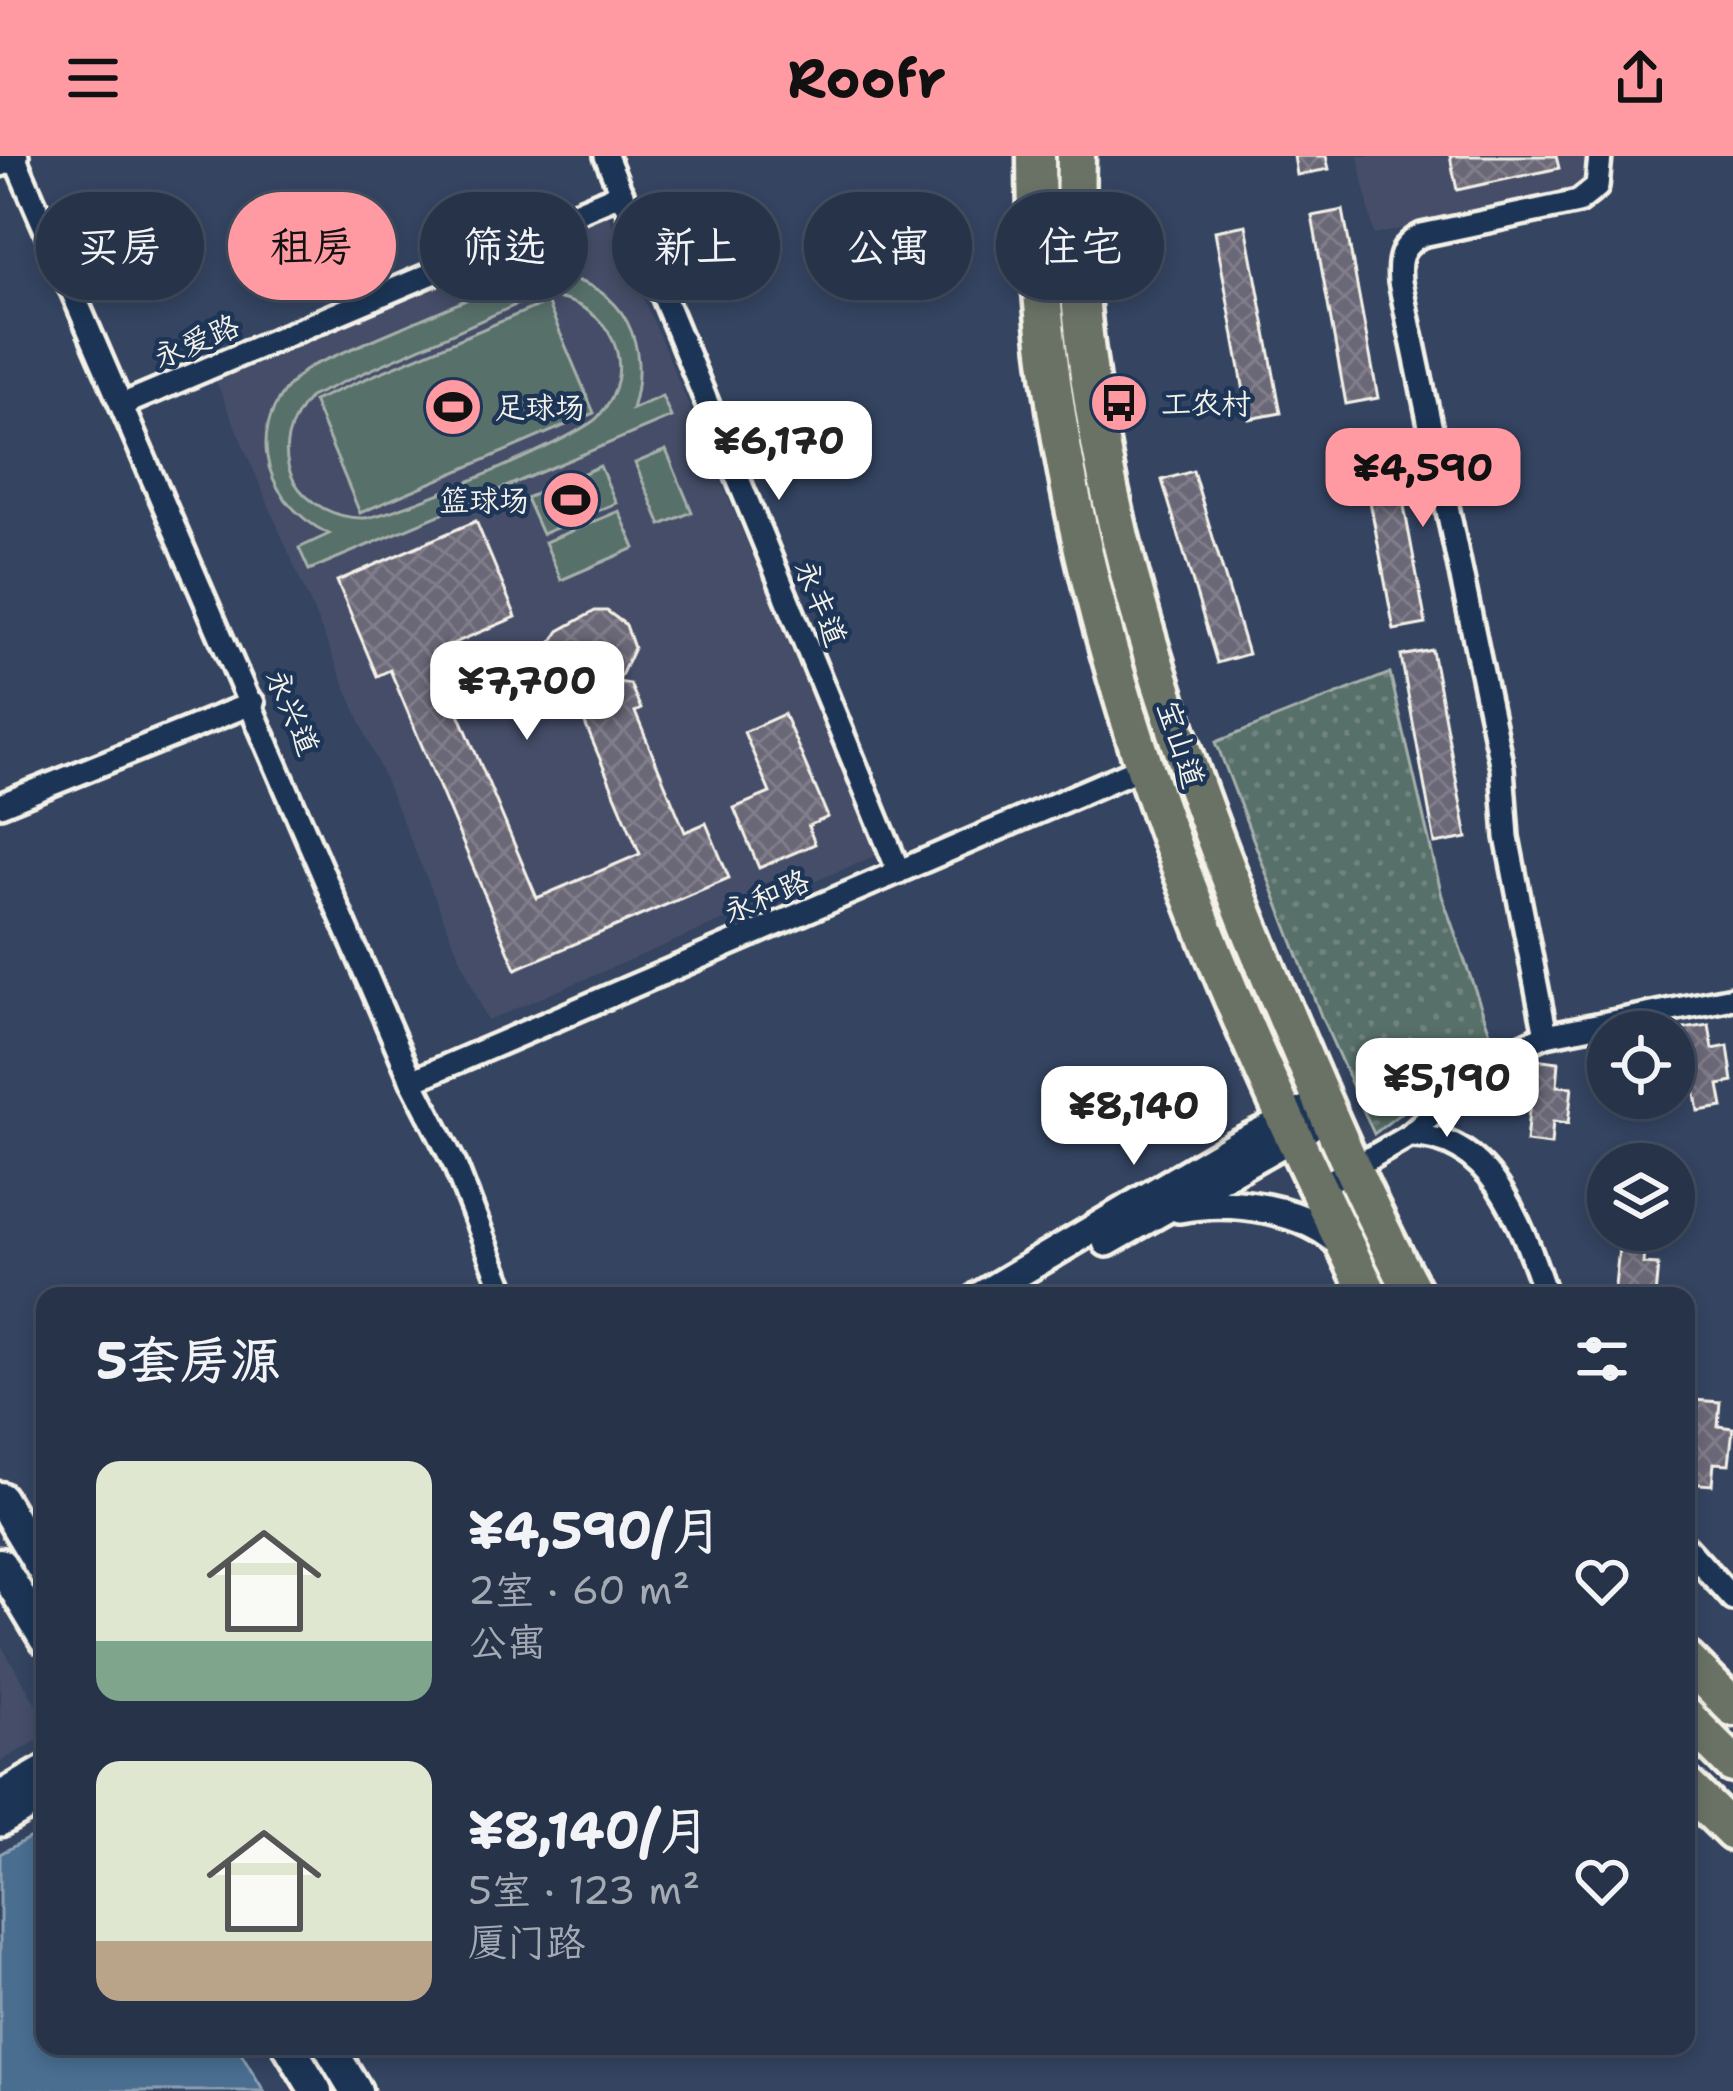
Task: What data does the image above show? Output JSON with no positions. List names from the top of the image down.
{
  "streets": {
    "main road": ["宝山道"],
    "street": [
      "永爱路",
      "永丰道",
      "永兴道",
      "永和路"
    ]
  },
  "crossings": [
    ["永爱路", "永兴道"],
    ["永丰道", "永和路"],
    ["永兴道", "永和路"],
    ["宝山道", "永和路"]
  ],
  "places": {
    "bus stop": ["工农村"],
    "sports": ["足球场", "篮球场"]
  },
  "page": {
    "header": "Roofr",
    "chip": [
      "买房",
      "租房",
      "筛选",
      "新上",
      "公寓",
      "住宅"
    ],
    "price": [
      "¥6,170",
      "¥4,590",
      "¥7,700",
      "¥5,190",
      "¥8,140"
    ],
    "heading": "5套房源",
    "list": [
      {
        "name": "¥4,590/月",
        "note": "2室 · 60 m² · 公寓"
      },
      {
        "name": "¥8,140/月",
        "note": "5室 · 123 m² · 厦门路"
      }
    ]
  }
}
